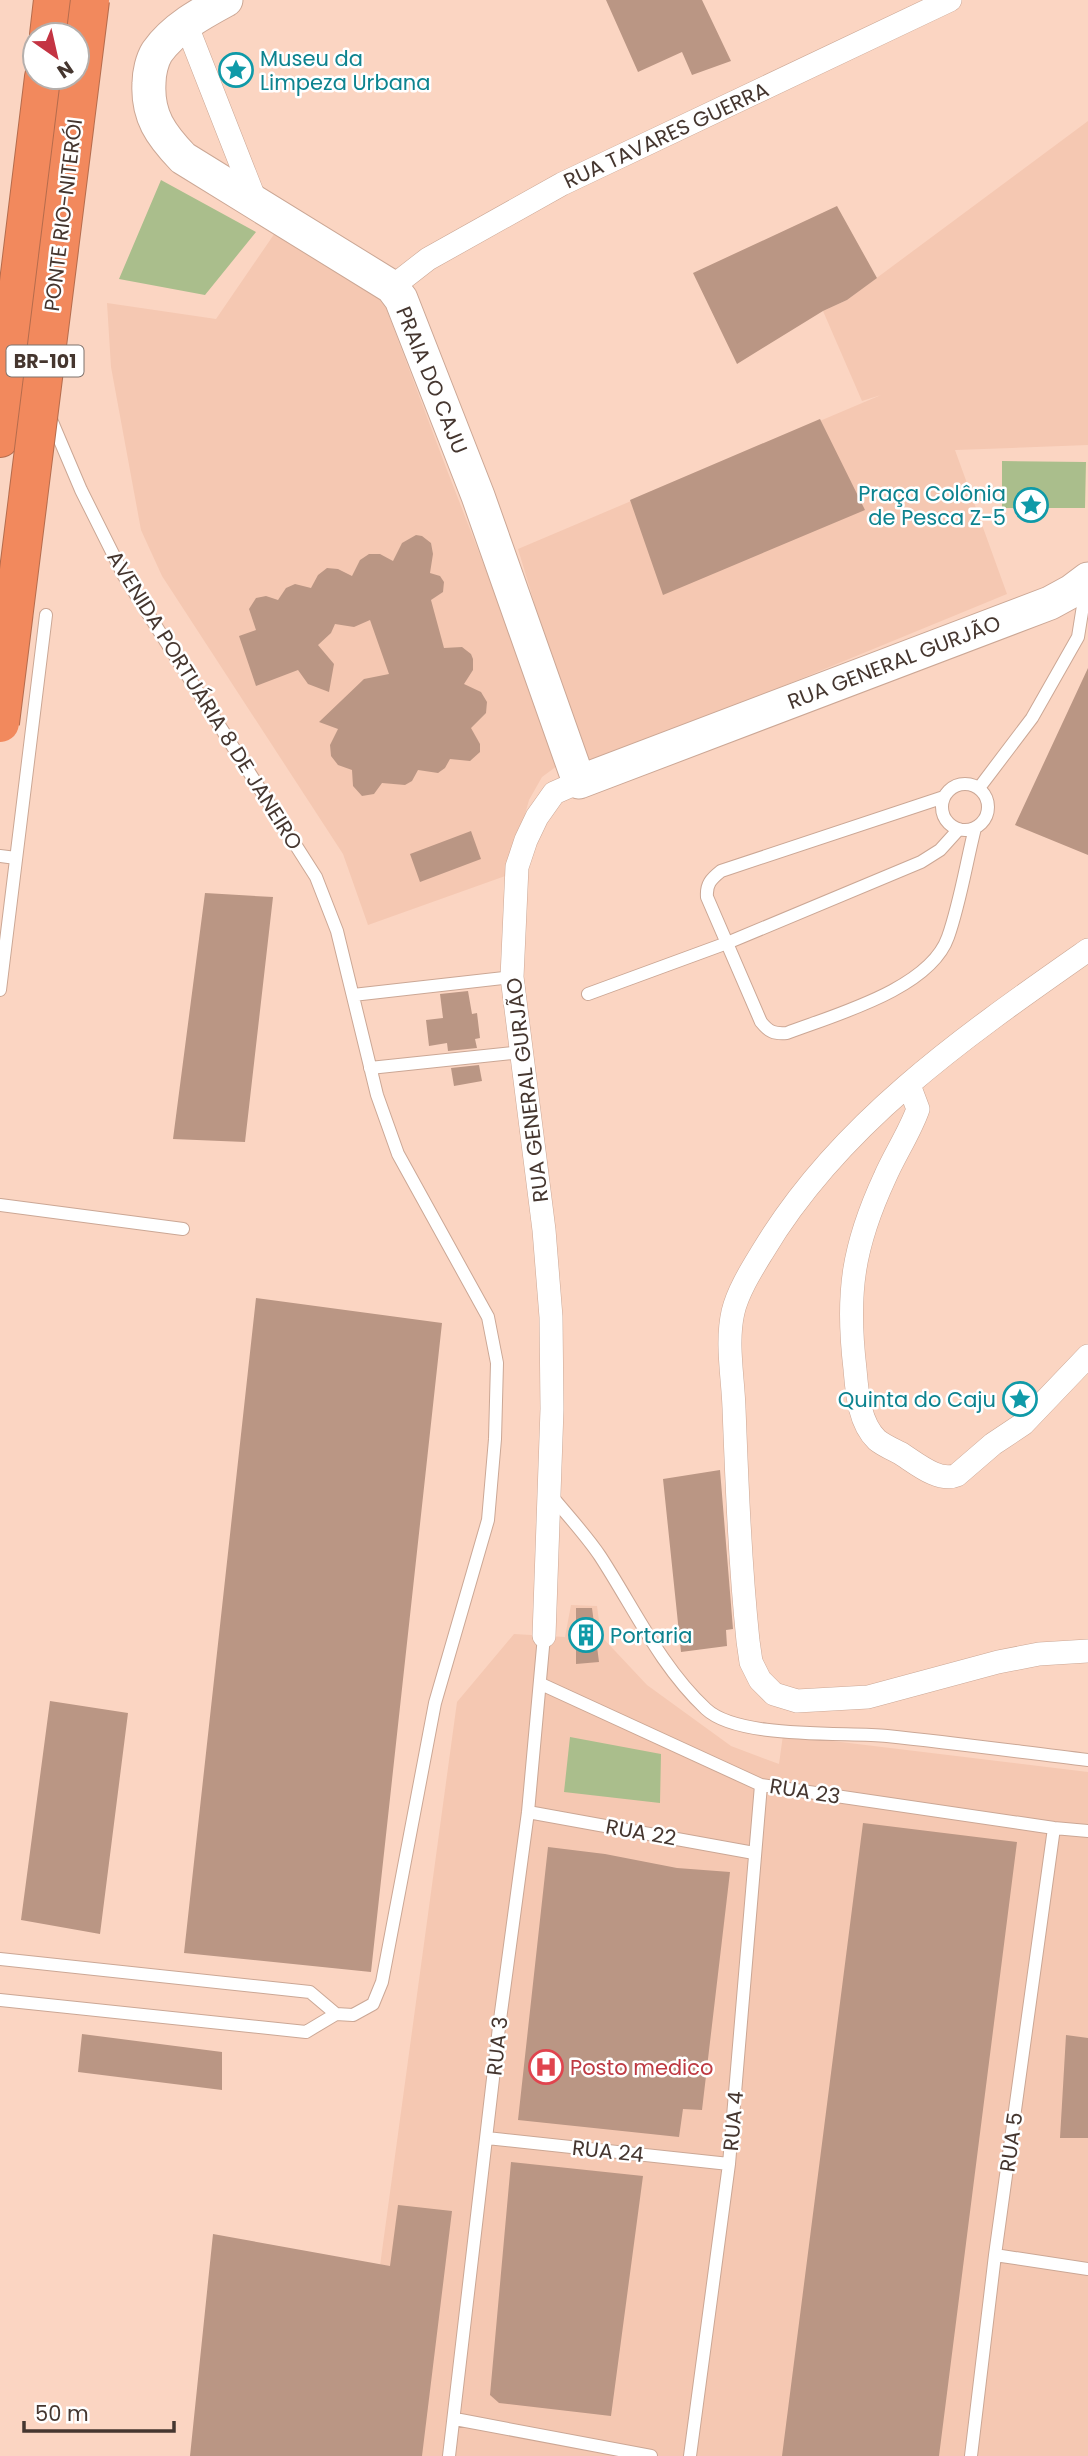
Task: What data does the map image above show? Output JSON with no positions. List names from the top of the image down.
{
  "streets": {
    "highway": ["PONTE RIO-NITERÓI", "BR-101"],
    "street": ["RUA TAVARES GUERRA", "PRAIA DO CAJU", "RUA GENERAL GURJÃO"],
    "lane": [
      "AVENIDA PORTUÁRIA 8 DE JANEIRO",
      "RUA 23",
      "RUA 22",
      "RUA 3",
      "RUA 4",
      "RUA 5",
      "RUA 24"
    ]
  },
  "crossings": [
    ["RUA TAVARES GUERRA", "PRAIA DO CAJU"],
    ["PRAIA DO CAJU", "RUA GENERAL GURJÃO"],
    ["RUA GENERAL GURJÃO", "RUA 3"],
    ["RUA 23", "RUA 3"],
    ["RUA 23", "RUA 4"],
    ["RUA 23", "RUA 5"],
    ["RUA 22", "RUA 3"],
    ["RUA 22", "RUA 4"],
    ["RUA 3", "RUA 24"],
    ["RUA 4", "RUA 24"]
  ],
  "places": {
    "place": ["Museu da Limpeza Urbana", "Praça Colônia de Pesca Z-5", "Quinta do Caju"],
    "building": ["Portaria"],
    "hospital": ["Posto medico"]
  },
  "scale_bar": "50 m",
  "north": "bottom right"
}
